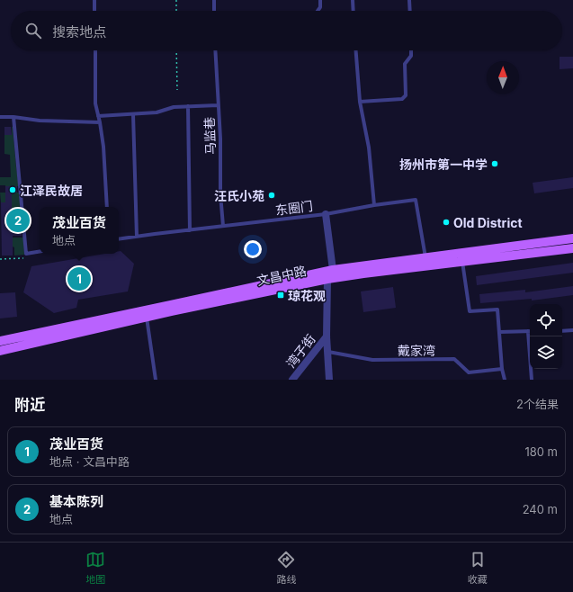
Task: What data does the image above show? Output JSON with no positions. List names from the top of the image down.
{
  "streets": {
    "main road": ["文昌中路"],
    "street": ["湾子街"],
    "lane": ["马监巷", "东圈门", "戴家湾"]
  },
  "crossings": [
    ["马监巷", "东圈门"],
    ["东圈门", "文昌中路"]
  ],
  "places": {
    "other": [
      "扬州市第一中学",
      "江泽民故居",
      "汪氏小苑",
      "Old District"
    ],
    "transit": ["琼花观"]
  },
  "north": "top",
  "page": {
    "search": "搜索地点",
    "popup": ["茂业百货", "地点"],
    "pins": ["2", "1"],
    "heading": ["附近", "2个结果"],
    "list": [
      {
        "mark": "1",
        "name": "茂业百货",
        "note": "地点 · 文昌中路",
        "value": "180 m"
      },
      {
        "mark": "2",
        "name": "基本陈列",
        "note": "地点",
        "value": "240 m"
      }
    ],
    "nav": ["地图", "路线", "收藏"]
  }
}
